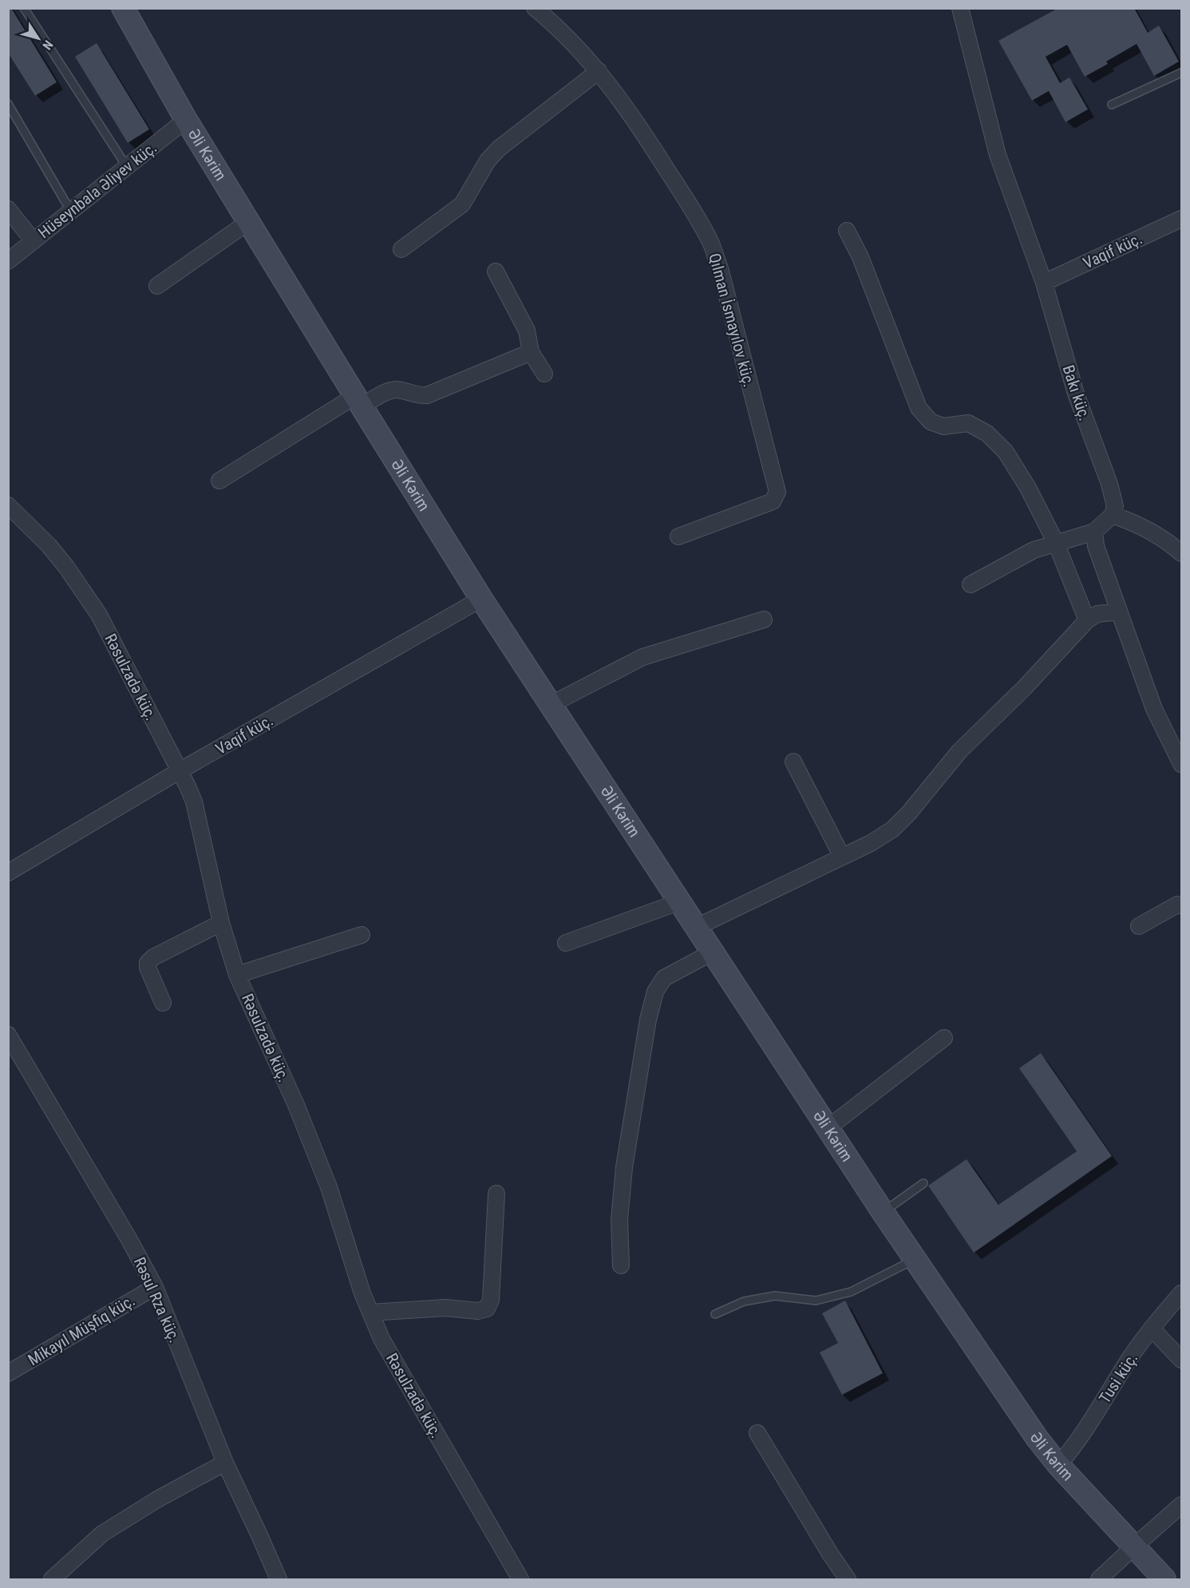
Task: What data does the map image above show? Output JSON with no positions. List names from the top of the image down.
{
  "streets": {
    "main road": ["Əli Kərim"],
    "street": [
      "Hüseynbala Əliyev küç.",
      "Vaqif küç.",
      "Qılman İsmayılov küç.",
      "Bakı küç.",
      "Rəsulzadə küç.",
      "Rəsul Rza küç.",
      "Mikayıl Müşfiq küç.",
      "Tusi küç."
    ]
  },
  "crossings": [
    ["Əli Kərim", "Hüseynbala Əliyev küç."],
    ["Əli Kərim", "Vaqif küç."],
    ["Əli Kərim", "Tusi küç."],
    ["Vaqif küç.", "Bakı küç."],
    ["Vaqif küç.", "Rəsulzadə küç."],
    ["Rəsul Rza küç.", "Mikayıl Müşfiq küç."]
  ],
  "north": "bottom right"
}
